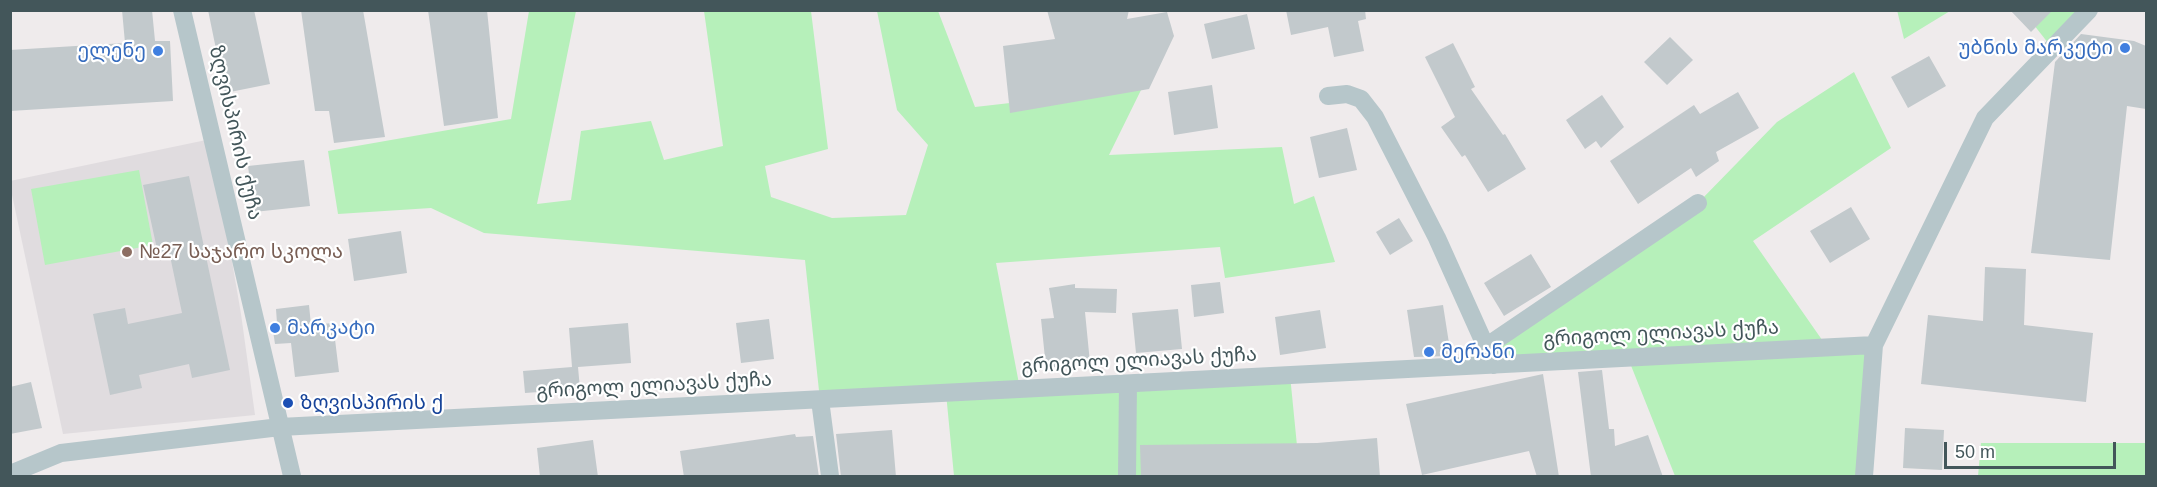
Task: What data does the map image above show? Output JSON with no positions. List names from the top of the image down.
{
  "streets": {
    "street": ["ზღვისპირის ქუჩა", "გრიგოლ ელიავას ქუჩა"]
  },
  "crossings": [
    ["ზღვისპირის ქუჩა", "გრიგოლ ელიავას ქუჩა"]
  ],
  "places": [
    "უბნის მარკეტი",
    "ელენე",
    "№27 საჯარო სკოლა",
    "მარკატი",
    "მერანი",
    "ზღვისპირის ქ"
  ],
  "scale_bar": "50 m"
}
